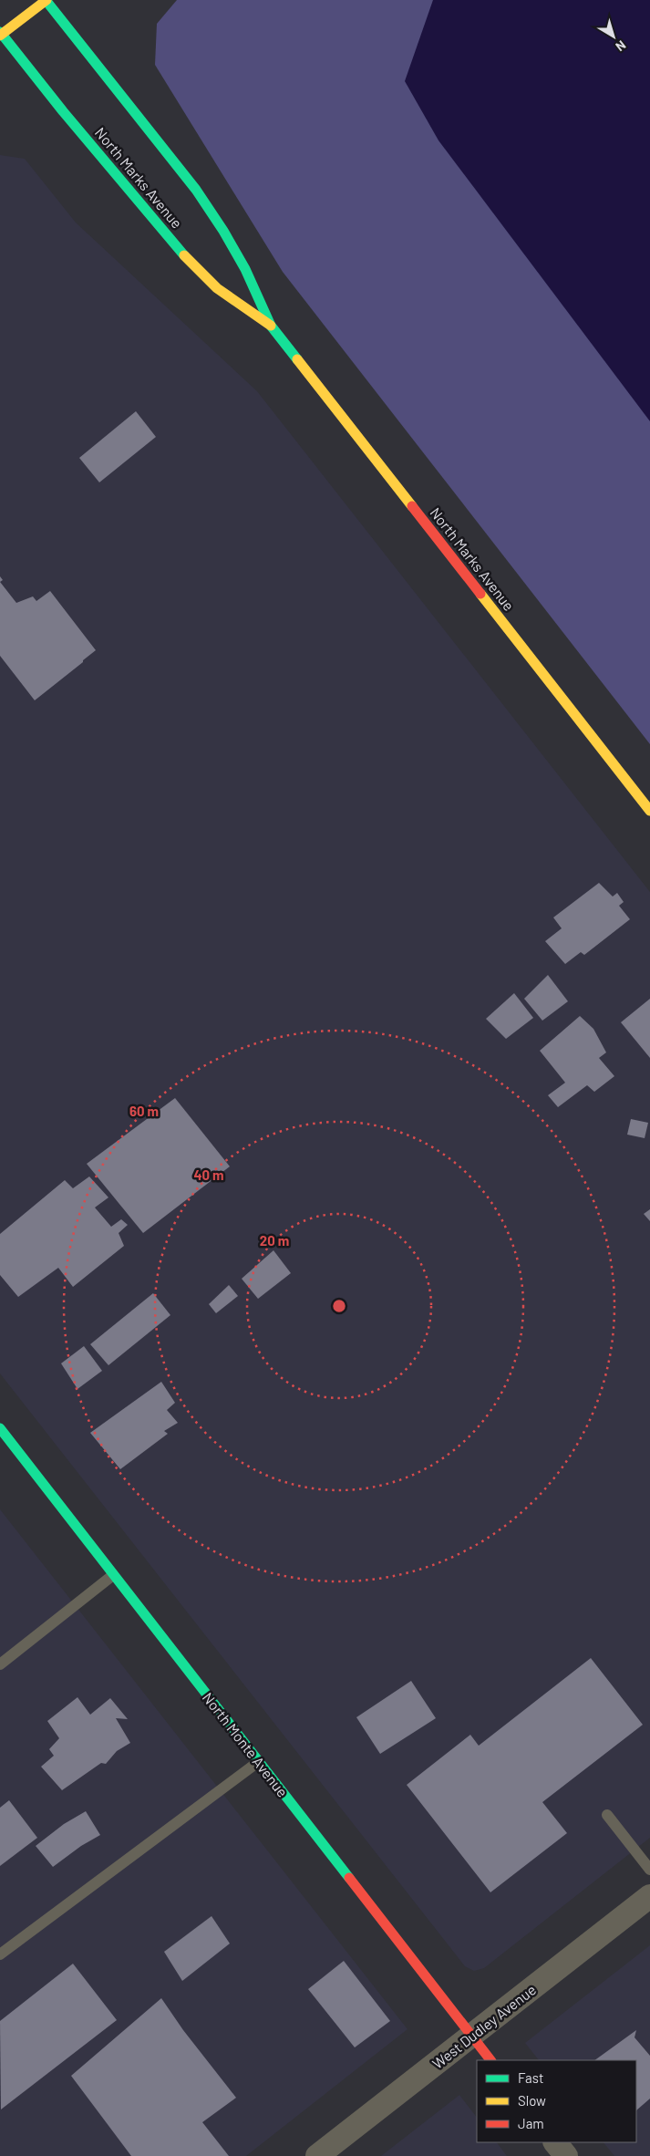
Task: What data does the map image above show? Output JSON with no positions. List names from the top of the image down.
{
  "streets": {
    "main road": ["North Marks Avenue", "North Monte Avenue"],
    "street": ["West Dudley Avenue"]
  },
  "crossings": [
    ["North Monte Avenue", "West Dudley Avenue"]
  ],
  "legend": ["Fast", "Slow", "Jam"],
  "north": "bottom right",
  "rings": ["60 m", "40 m", "20 m"]
}
